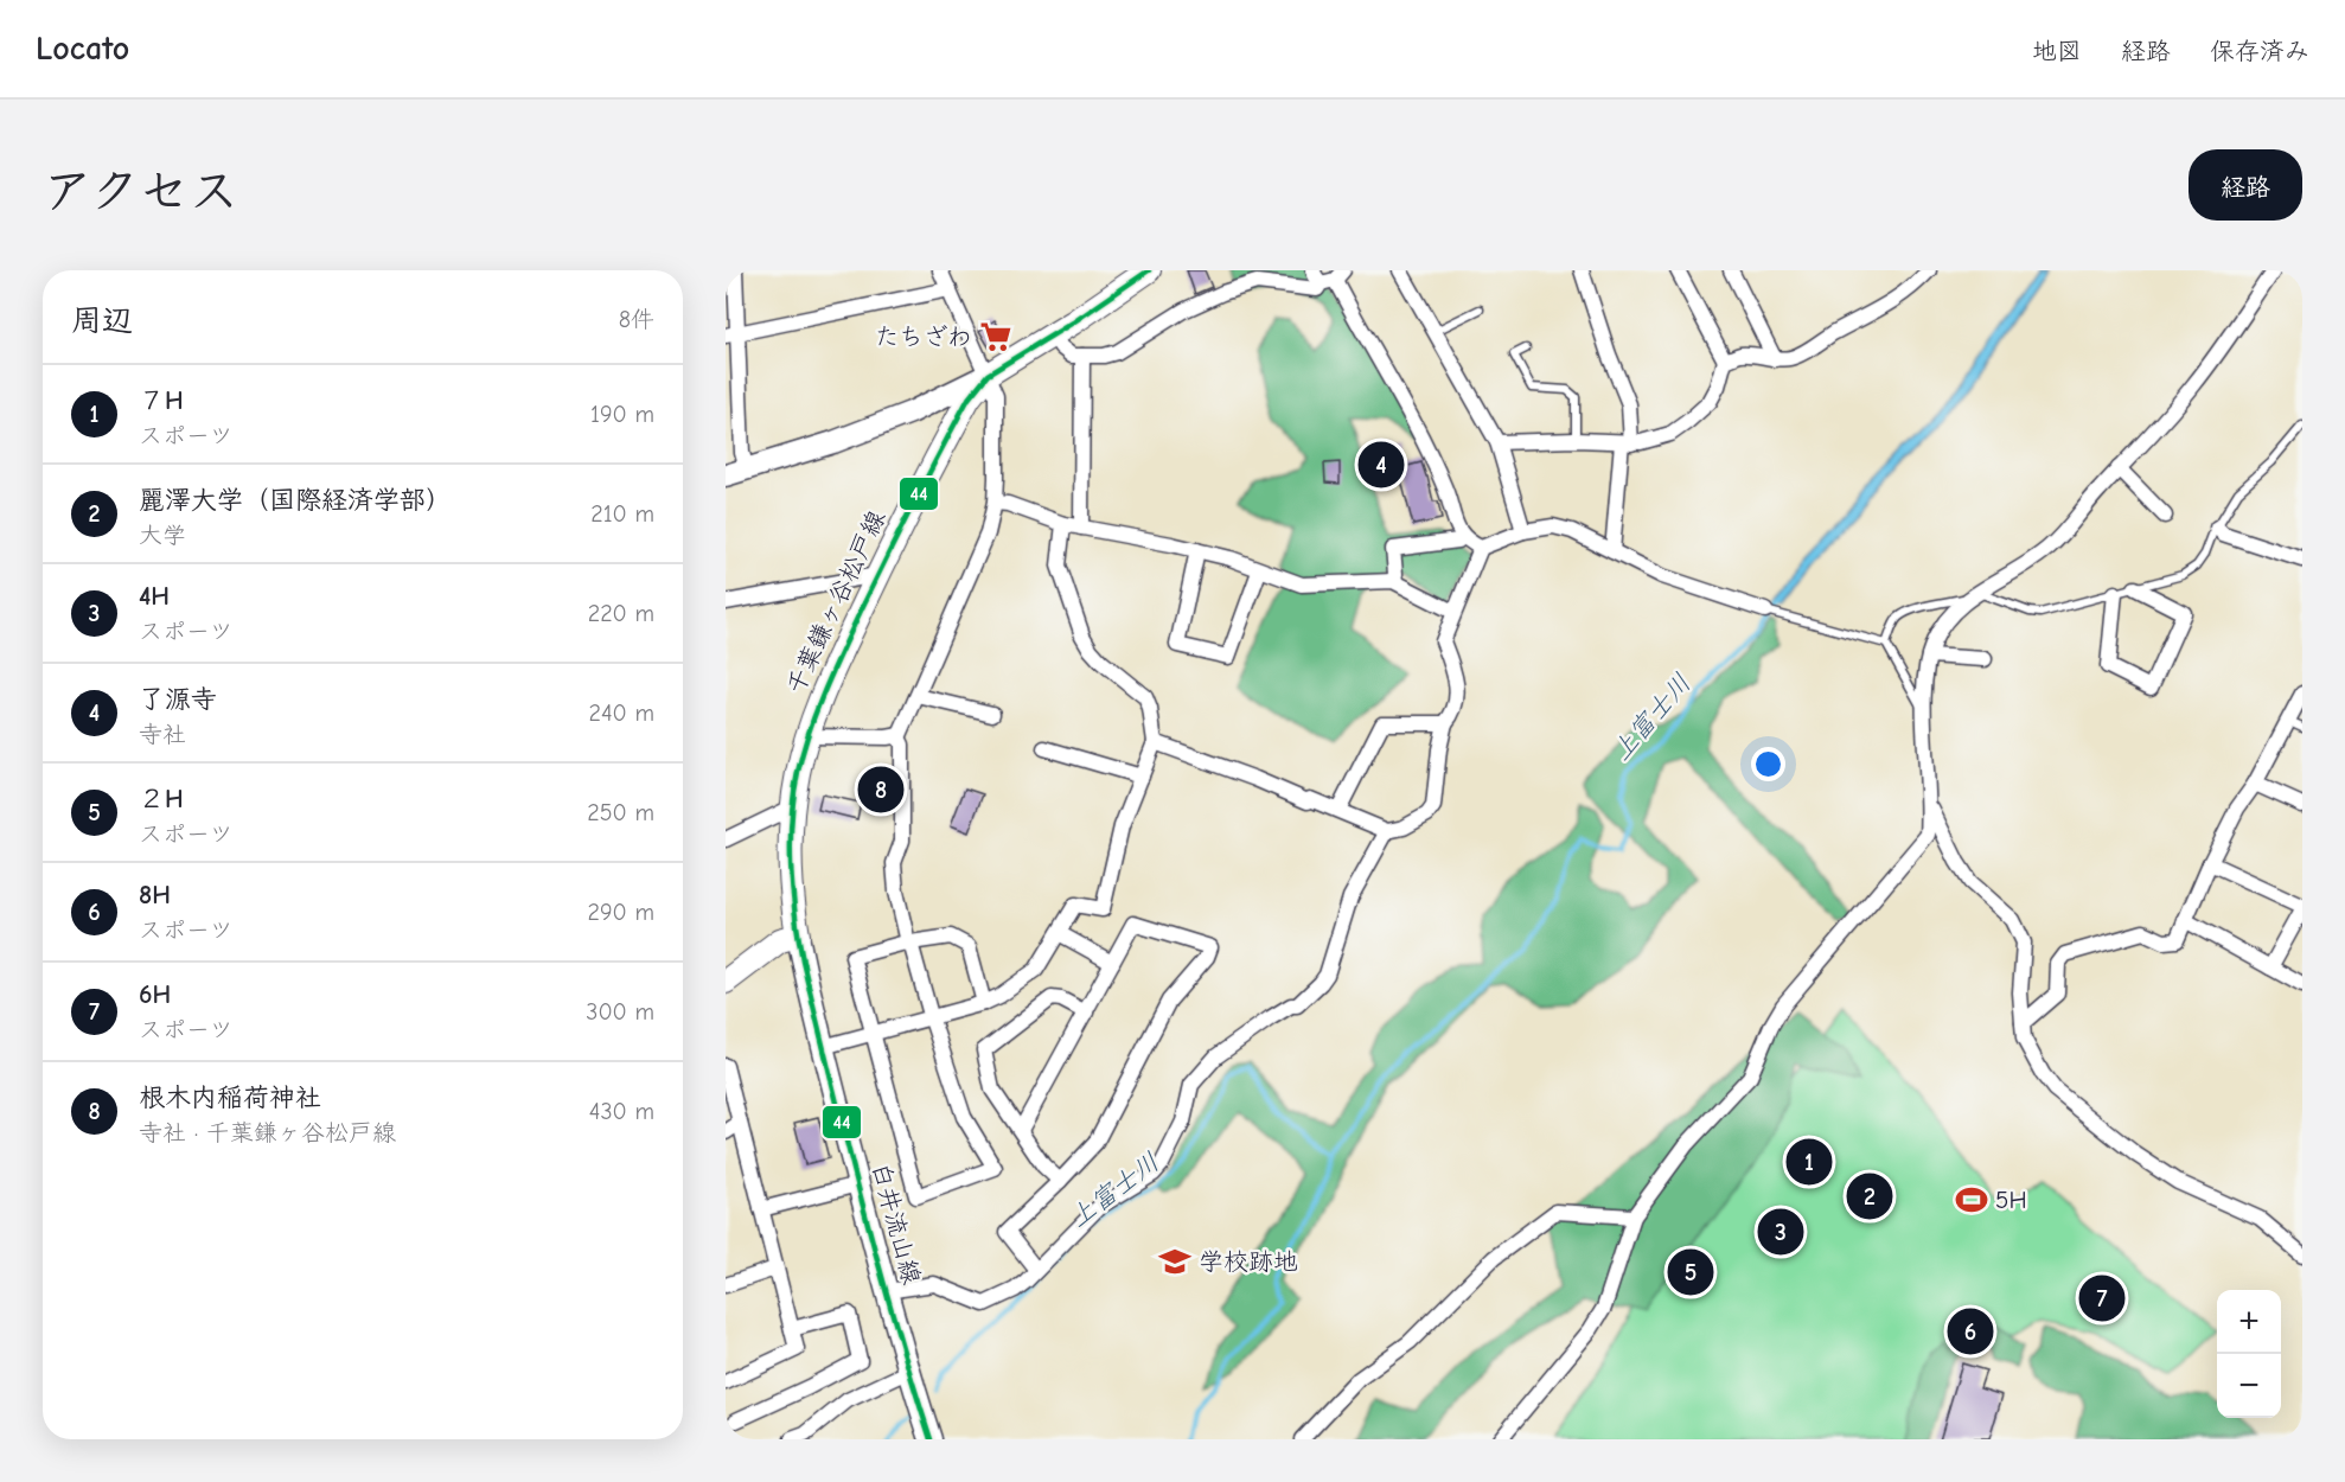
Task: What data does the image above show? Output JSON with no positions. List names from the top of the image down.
{
  "streets": {
    "main road": ["千葉鎌ヶ谷松戸線", "白井流山線"]
  },
  "crossings": [
    ["千葉鎌ヶ谷松戸線", "白井流山線"]
  ],
  "water": ["上富士川"],
  "places": {
    "supermarket": ["たちざわ"],
    "sports": ["5H"],
    "school or university": ["学校跡地"]
  },
  "lines": ["transit line 44"],
  "page": {
    "header": "Locato",
    "nav": ["地図", "経路", "保存済み"],
    "title": "アクセス",
    "buttons": "経路",
    "heading": ["周辺", "8件"],
    "list": [
      {
        "mark": "1",
        "name": "７H",
        "note": "スポーツ",
        "value": "190 m"
      },
      {
        "mark": "2",
        "name": "麗澤大学（国際経済学部）",
        "note": "大学",
        "value": "210 m"
      },
      {
        "mark": "3",
        "name": "4H",
        "note": "スポーツ",
        "value": "220 m"
      },
      {
        "mark": "4",
        "name": "了源寺",
        "note": "寺社",
        "value": "240 m"
      },
      {
        "mark": "5",
        "name": "２H",
        "note": "スポーツ",
        "value": "250 m"
      },
      {
        "mark": "6",
        "name": "8H",
        "note": "スポーツ",
        "value": "290 m"
      },
      {
        "mark": "7",
        "name": "6H",
        "note": "スポーツ",
        "value": "300 m"
      },
      {
        "mark": "8",
        "name": "根木内稲荷神社",
        "note": "寺社 · 千葉鎌ヶ谷松戸線",
        "value": "430 m"
      }
    ],
    "pins": [
      "4",
      "8",
      "1",
      "2",
      "3",
      "5",
      "7",
      "6"
    ],
    "map_buttons": ["+", "−"]
  }
}
